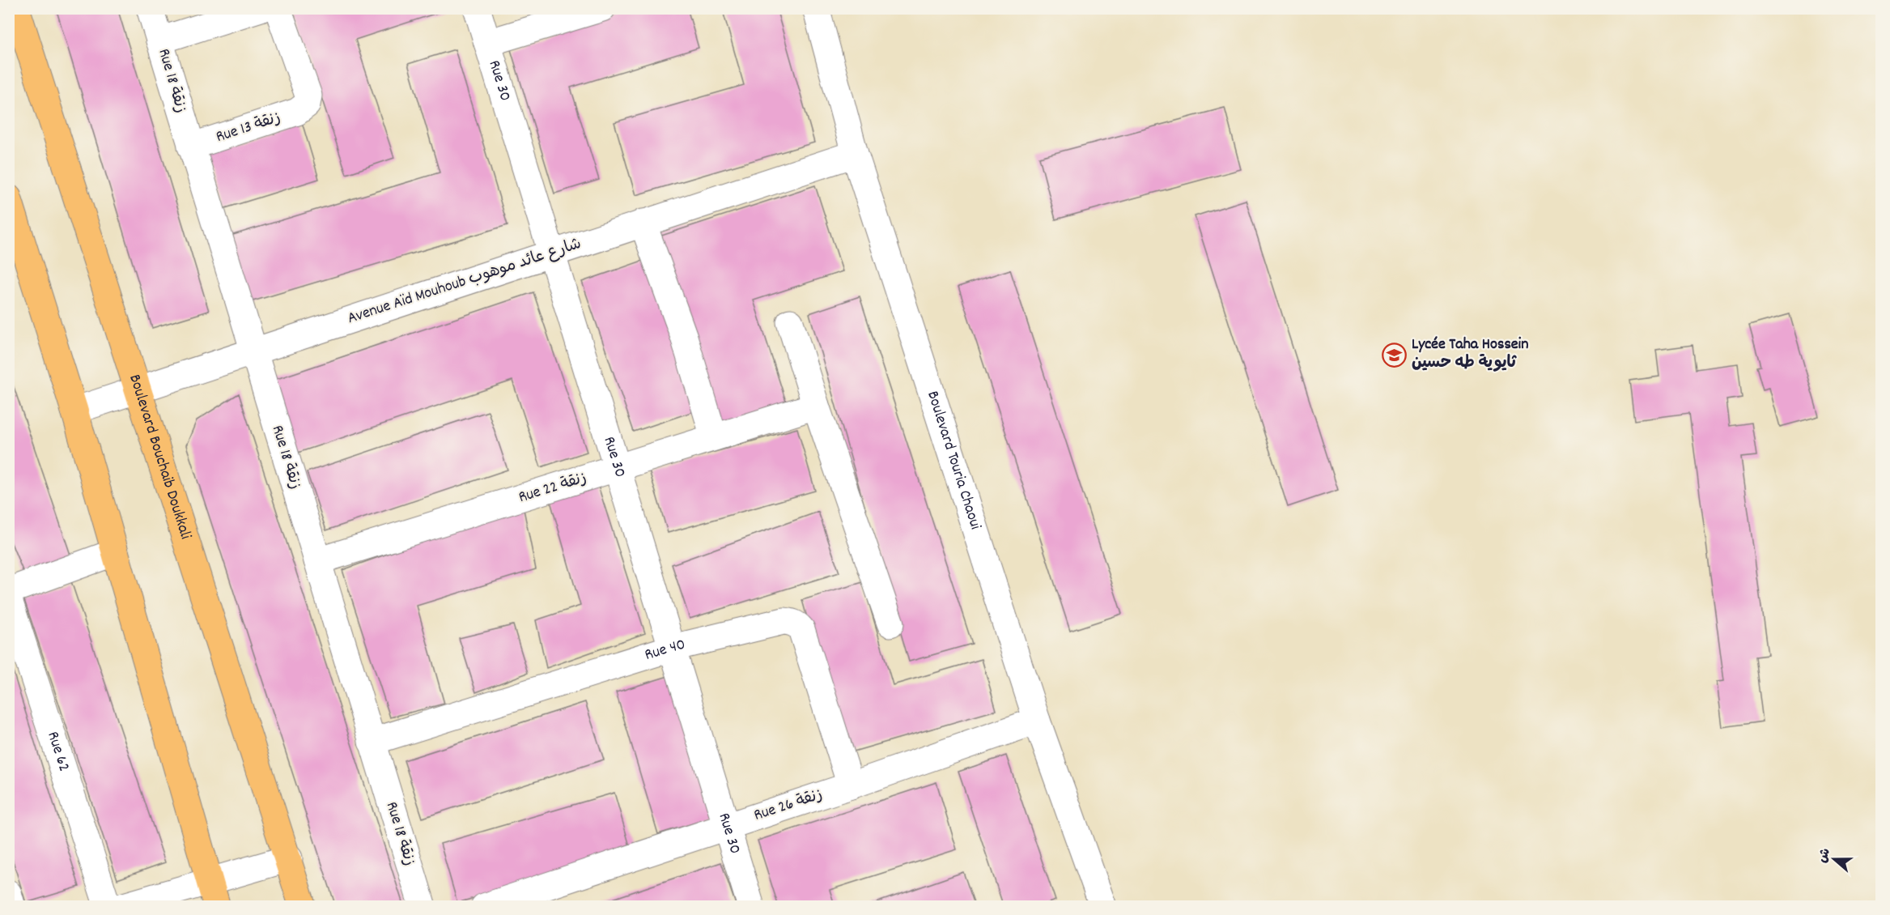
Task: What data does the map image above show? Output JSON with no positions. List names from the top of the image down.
{
  "streets": {
    "main road": ["Boulevard Bouchaib Doukkali"],
    "street": [
      "Rue 18 زنقة",
      "Rue 30",
      "Rue 13 زنقة",
      "Avenue Aïd Mouhoub شارع عائد موهوب",
      "Boulevard Touria Chaoui",
      "Rue 22 زنقة",
      "Rue 40",
      "Rue 62",
      "Rue 26 زنقة"
    ]
  },
  "crossings": [
    ["Rue 18 زنقة", "Rue 13 زنقة"],
    ["Rue 18 زنقة", "Avenue Aïd Mouhoub شارع عائد موهوب"],
    ["Rue 18 زنقة", "Rue 22 زنقة"],
    ["Rue 18 زنقة", "Rue 40"],
    ["Rue 30", "Avenue Aïd Mouhoub شارع عائد موهوب"],
    ["Rue 30", "Rue 22 زنقة"],
    ["Rue 30", "Rue 40"],
    ["Rue 30", "Rue 26 زنقة"],
    ["Avenue Aïd Mouhoub شارع عائد موهوب", "Boulevard Bouchaib Doukkali"],
    ["Avenue Aïd Mouhoub شارع عائد موهوب", "Boulevard Touria Chaoui"],
    ["Boulevard Touria Chaoui", "Rue 26 زنقة"],
    ["Rue 40", "Rue 26 زنقة"]
  ],
  "places": {
    "school or university": ["Lycée Taha Hossein ثايوية طه حسين"]
  },
  "north": "left"
}
